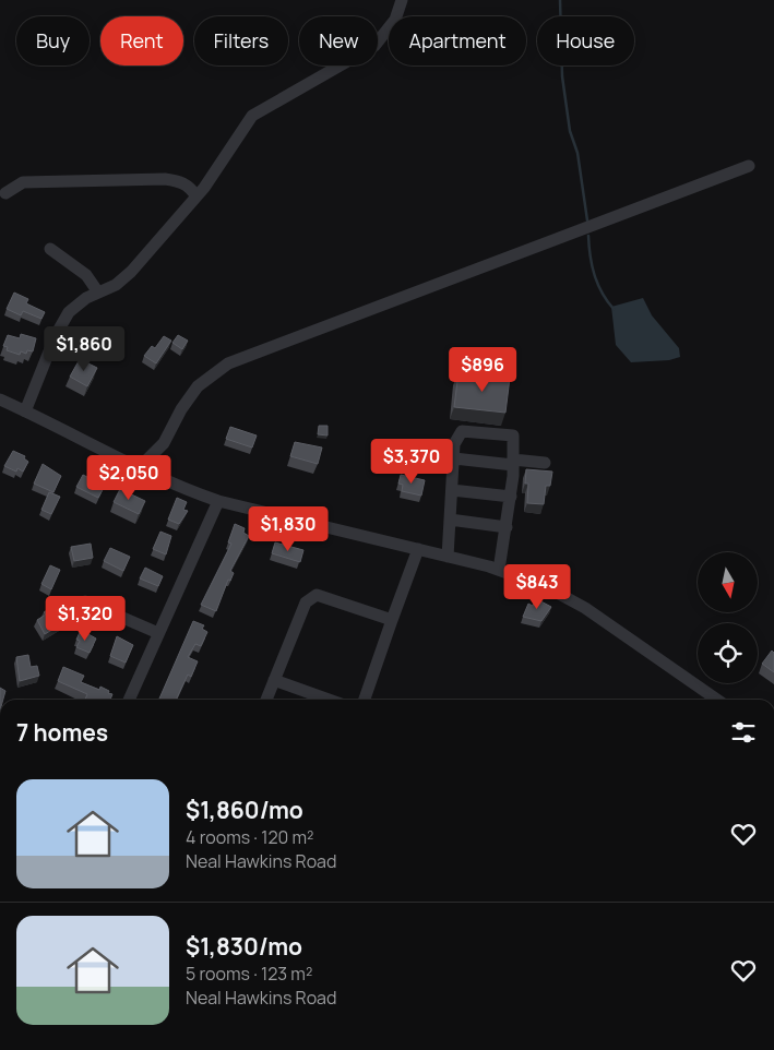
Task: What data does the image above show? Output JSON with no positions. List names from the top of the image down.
{
  "north": "bottom",
  "page": {
    "chip": [
      "Buy",
      "Rent",
      "Filters",
      "New",
      "Apartment",
      "House"
    ],
    "price": [
      "$1,860",
      "$896",
      "$3,370",
      "$2,050",
      "$1,830",
      "$843",
      "$1,320"
    ],
    "heading": "7 homes",
    "list": [
      {
        "name": "$1,860/mo",
        "note": "4 rooms · 120 m² · Neal Hawkins Road"
      },
      {
        "name": "$1,830/mo",
        "note": "5 rooms · 123 m² · Neal Hawkins Road"
      }
    ]
  }
}
